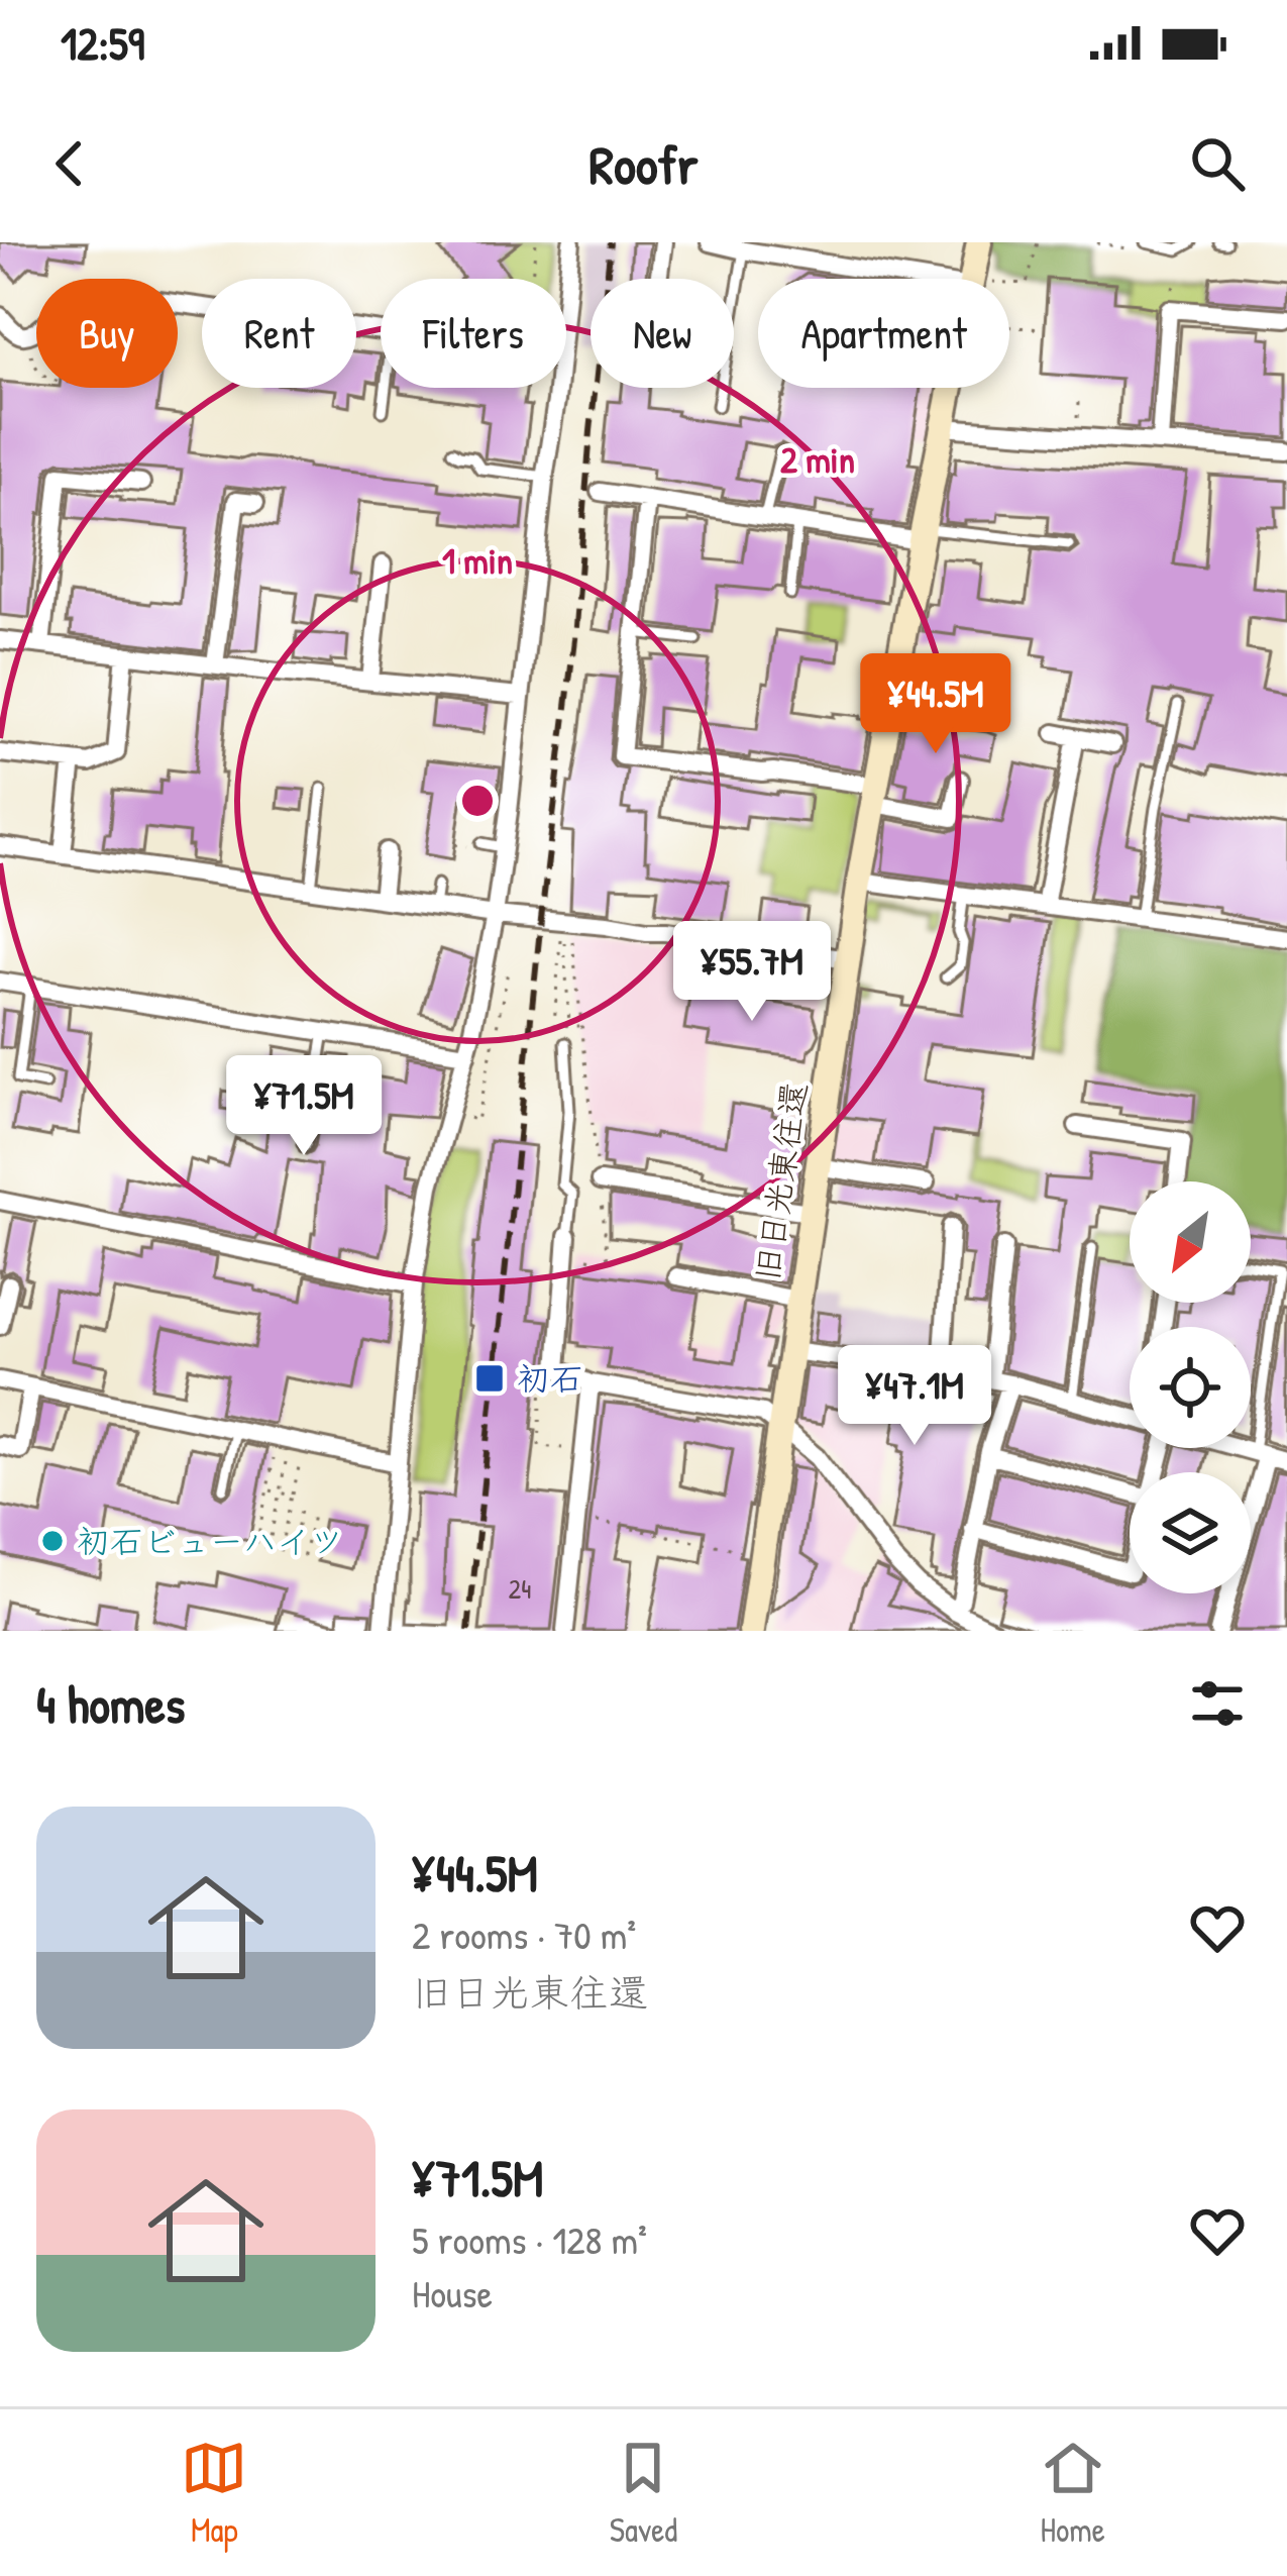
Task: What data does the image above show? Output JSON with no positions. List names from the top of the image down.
{
  "streets": {
    "street": ["旧日光東往還"]
  },
  "places": {
    "transit": ["初石"],
    "other": ["初石ビューハイツ"]
  },
  "house_numbers": ["24"],
  "north": "bottom left",
  "page": {
    "status": "12:59",
    "header": "Roofr",
    "chip": [
      "Buy",
      "Rent",
      "Filters",
      "New",
      "Apartment"
    ],
    "price": [
      "¥44.5M",
      "¥55.7M",
      "¥71.5M",
      "¥47.1M"
    ],
    "heading": "4 homes",
    "list": [
      {
        "name": "¥44.5M",
        "note": "2 rooms · 70 m² · 旧日光東往還"
      },
      {
        "name": "¥71.5M",
        "note": "5 rooms · 128 m² · House"
      }
    ],
    "tabs": ["Map", "Saved", "Home"]
  },
  "rings": ["2 min", "1 min"]
}
